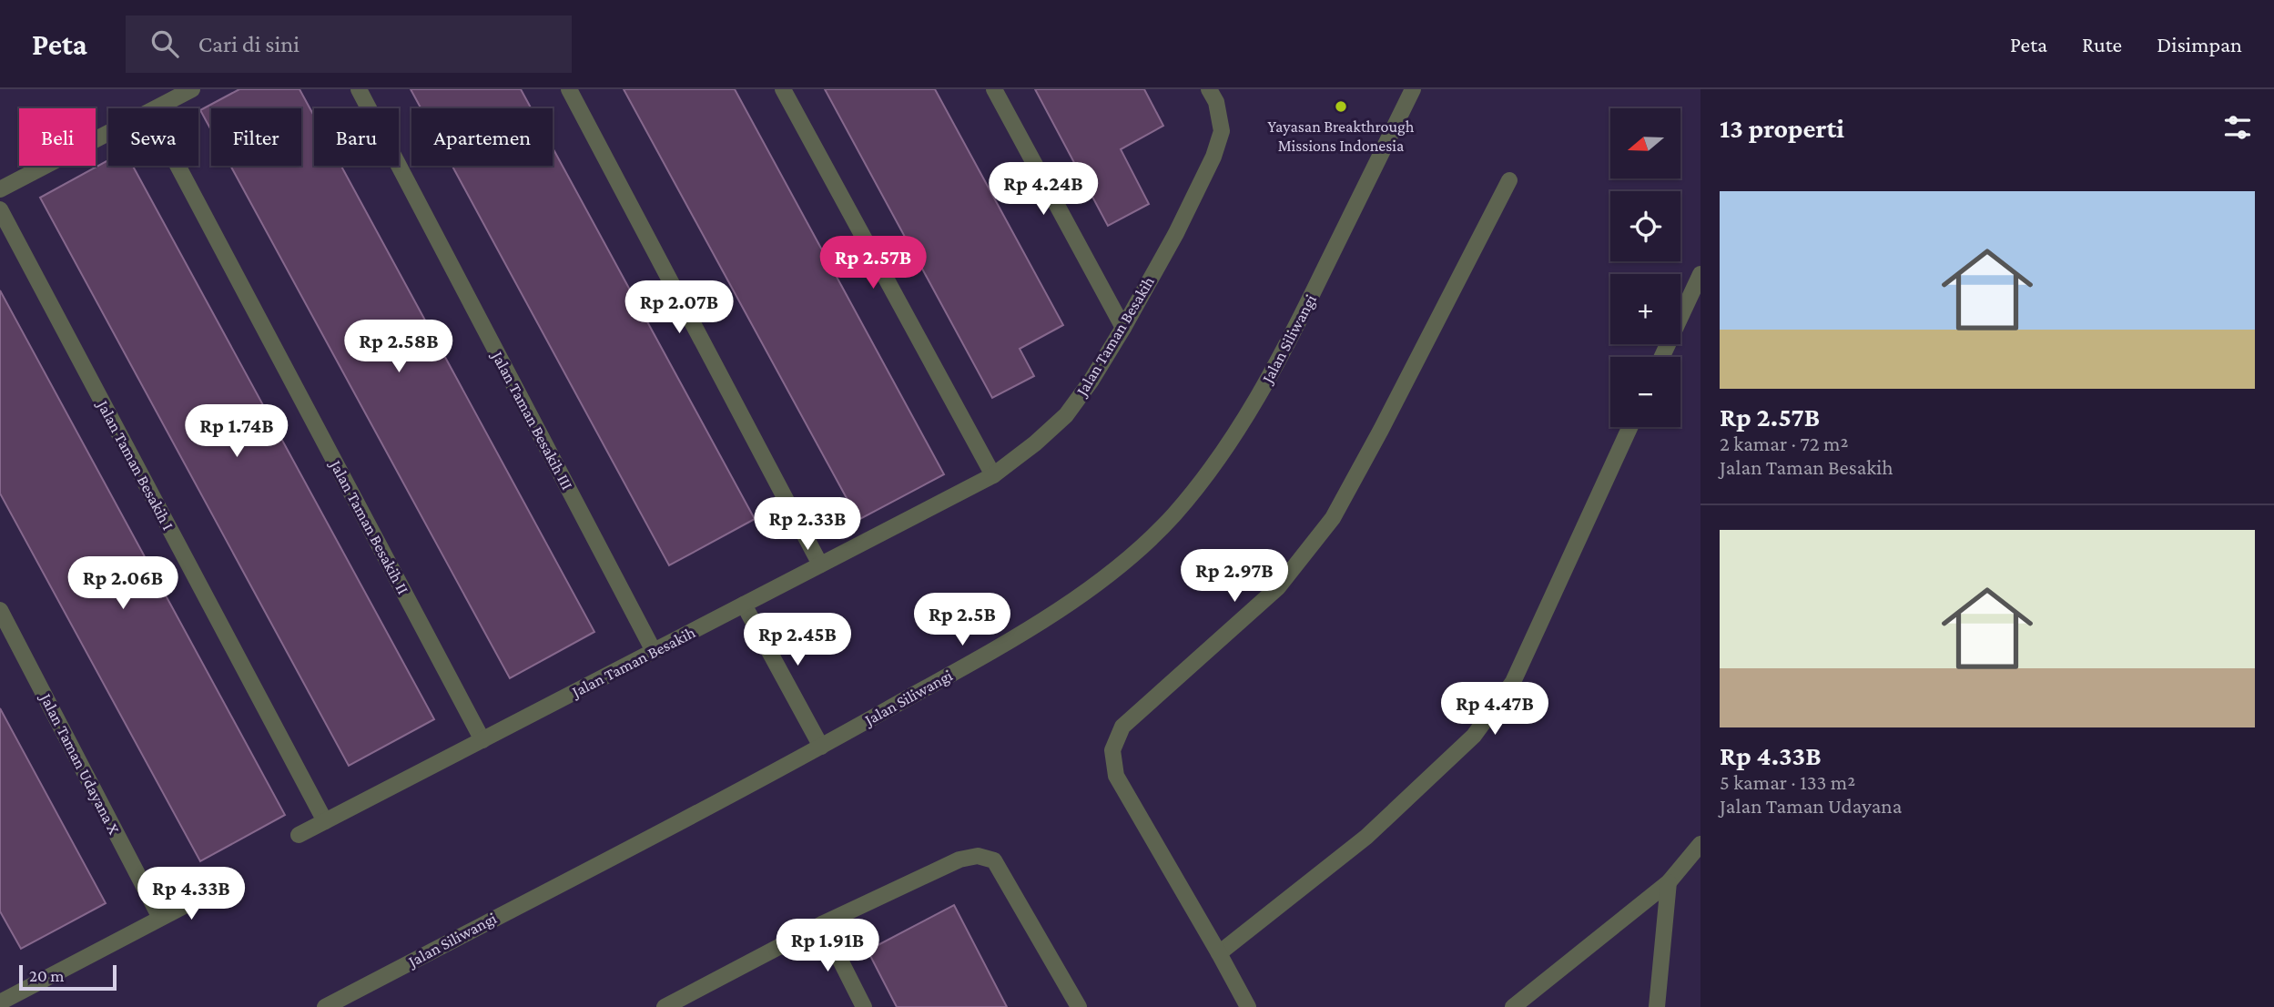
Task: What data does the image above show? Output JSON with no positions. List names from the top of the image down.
{
  "streets": {
    "street": [
      "Jalan Taman Besakih",
      "Jalan Siliwangi",
      "Jalan Taman Besakih III",
      "Jalan Taman Besakih I",
      "Jalan Taman Besakih II",
      "Jalan Taman Udayana X"
    ]
  },
  "crossings": [
    ["Jalan Taman Besakih", "Jalan Taman Besakih III"],
    ["Jalan Taman Besakih", "Jalan Taman Besakih I"],
    ["Jalan Taman Besakih", "Jalan Taman Besakih II"]
  ],
  "places": ["Yayasan Breakthrough Missions Indonesia"],
  "scale_bar": "20 m",
  "north": "left",
  "page": {
    "header": "Peta",
    "search": "Cari di sini",
    "nav": ["Peta", "Rute", "Disimpan"],
    "heading": "13 properti",
    "map_buttons": ["+", "−"],
    "chip": [
      "Beli",
      "Sewa",
      "Filter",
      "Baru",
      "Apartemen"
    ],
    "price": [
      "Rp 4.24B",
      "Rp 2.57B",
      "Rp 2.07B",
      "Rp 2.58B",
      "Rp 1.74B",
      "Rp 2.33B",
      "Rp 2.97B",
      "Rp 2.06B",
      "Rp 2.5B",
      "Rp 2.45B",
      "Rp 4.47B",
      "Rp 4.33B",
      "Rp 1.91B"
    ],
    "list": [
      {
        "name": "Rp 2.57B",
        "note": "2 kamar · 72 m² · Jalan Taman Besakih"
      },
      {
        "name": "Rp 4.33B",
        "note": "5 kamar · 133 m² · Jalan Taman Udayana"
      }
    ],
    "scale": "20 m"
  }
}
